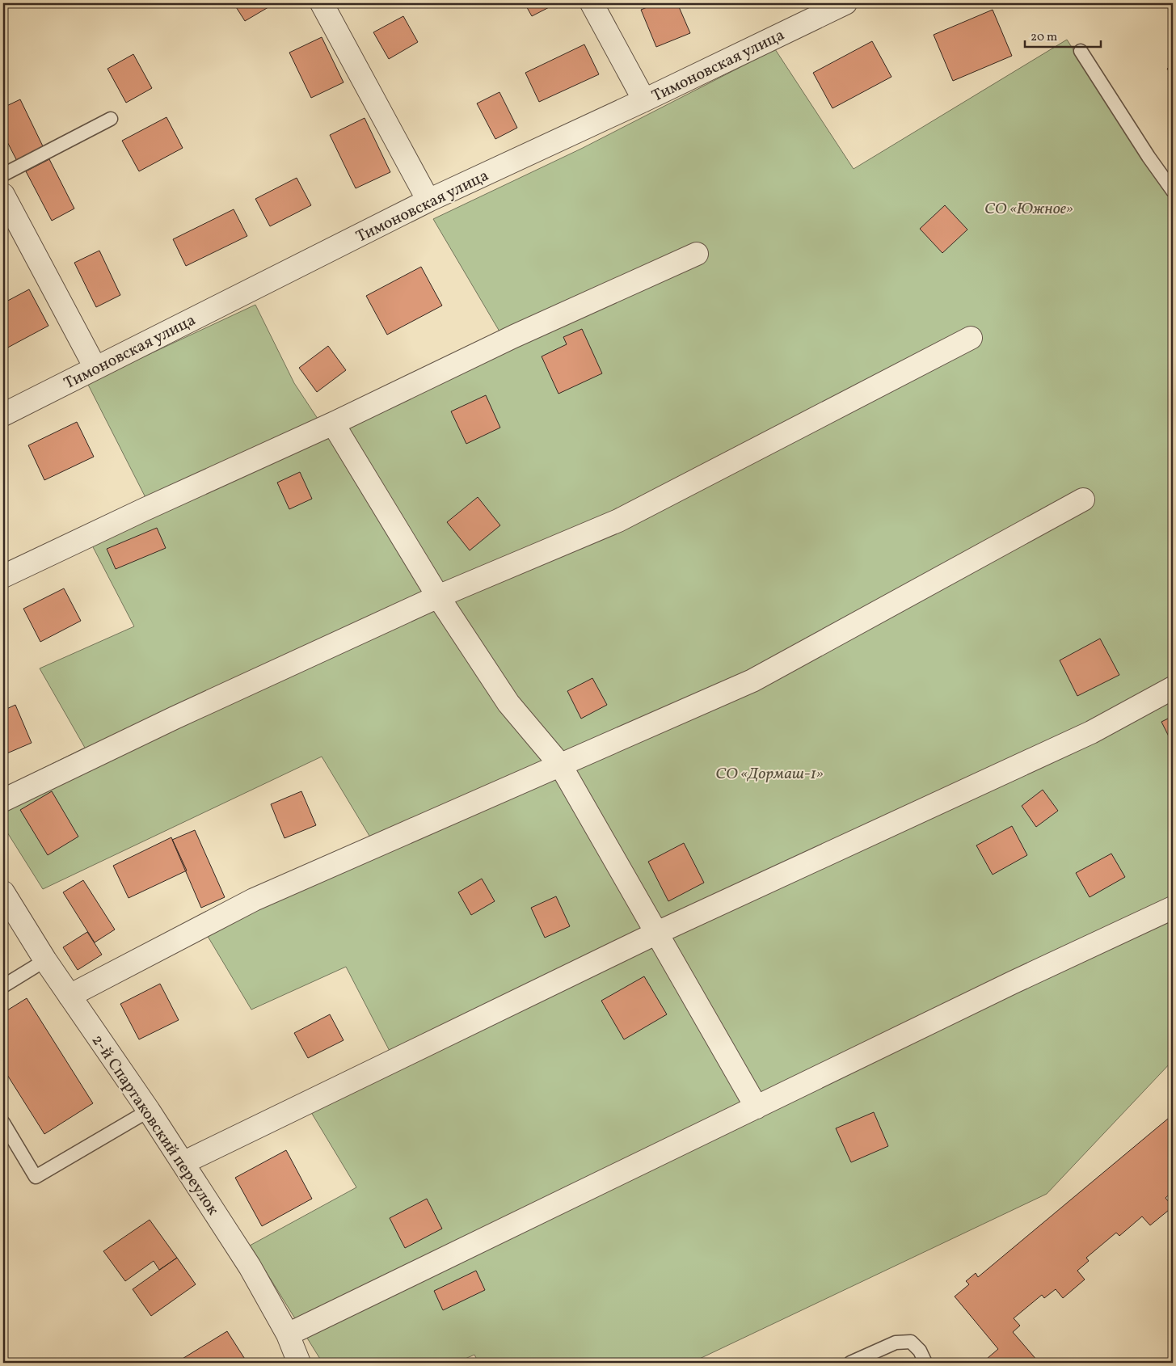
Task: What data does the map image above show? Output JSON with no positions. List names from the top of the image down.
{
  "streets": {
    "street": ["Тимоновская улица", "2-й Спартаковский переулок"]
  },
  "parks": ["СО «Южное»", "СО «Дормаш-1»"],
  "scale_bar": "20 m"
}
